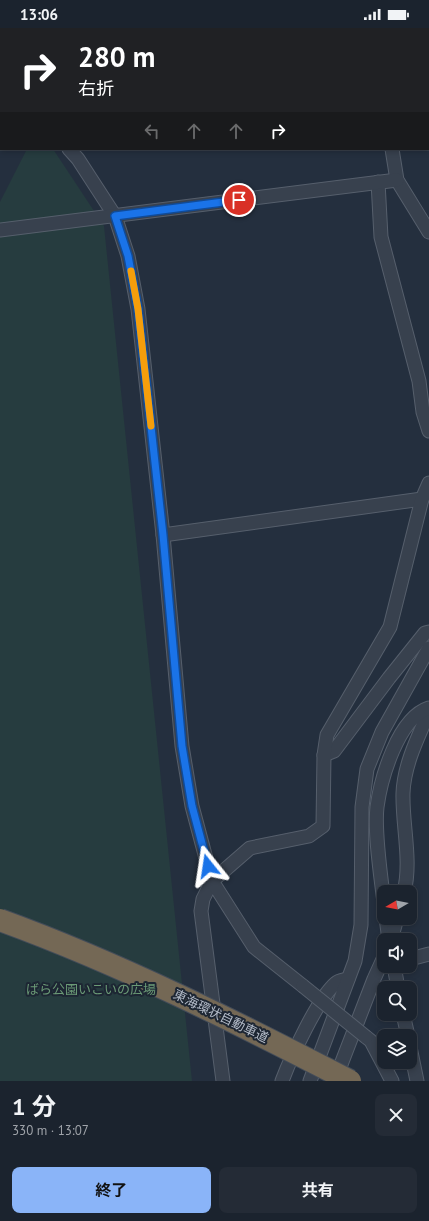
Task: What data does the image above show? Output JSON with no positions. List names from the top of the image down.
{
  "streets": {
    "highway": ["東海環状自動車道"]
  },
  "parks": ["ばら公園いこいの広場"],
  "north": "left",
  "page": {
    "status": "13:06",
    "turn": ["280 m", "右折"],
    "heading": ["1 分", "330 m · 13:07"],
    "buttons": ["終了", "共有"]
  }
}
